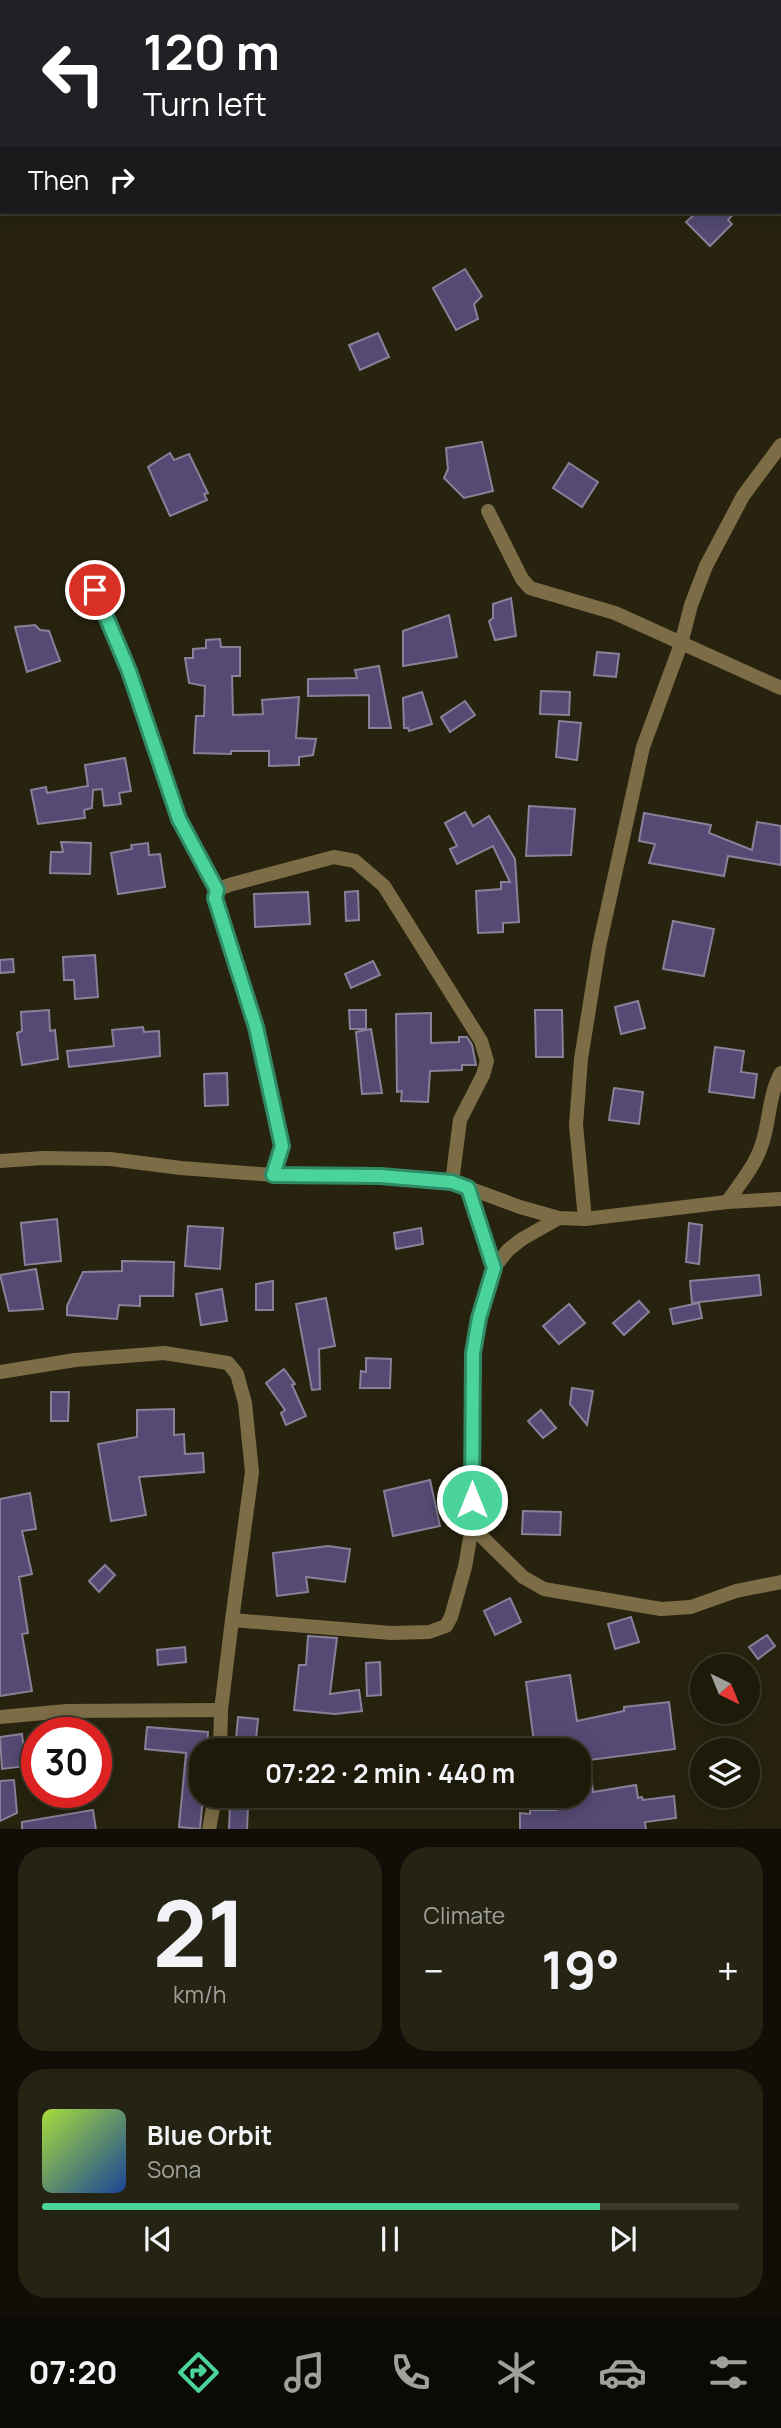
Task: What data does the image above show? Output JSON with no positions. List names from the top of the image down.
{
  "north": "bottom right",
  "page": {
    "turn": ["120 m", "Turn left"],
    "then": "Then",
    "limit": "30",
    "trip": "07:22 · 2 min · 440 m",
    "tile": [
      ["21", "km/h"],
      "Climate"
    ],
    "heat": ["−", "19°", "+"],
    "song": ["Blue Orbit", "Sona"],
    "tabs": "07:20"
  }
}
